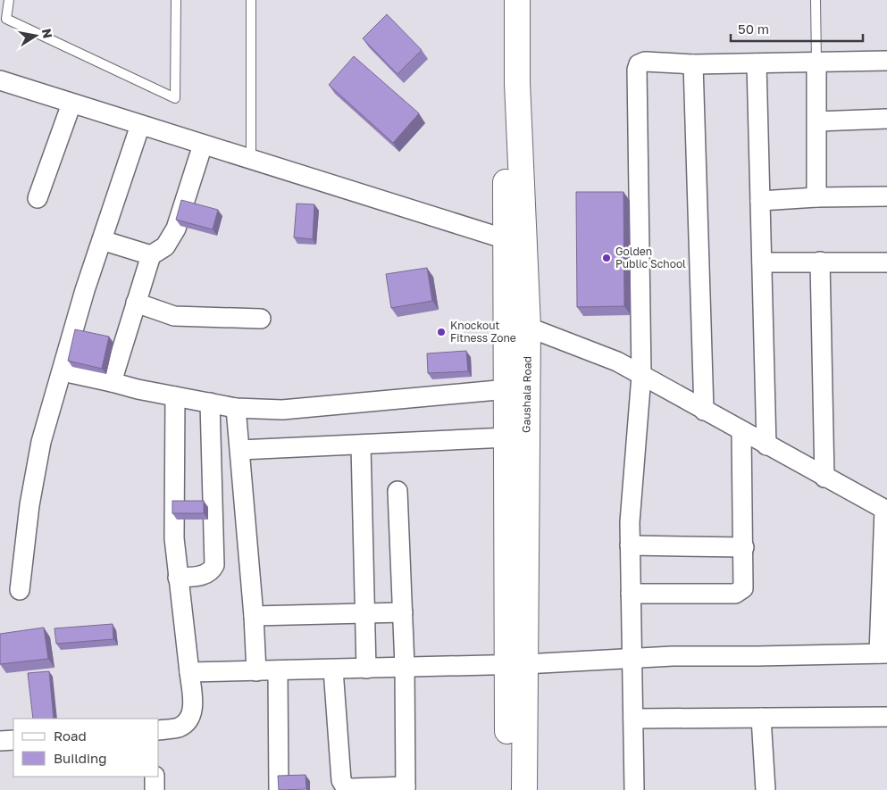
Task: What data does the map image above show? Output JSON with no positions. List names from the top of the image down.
{
  "streets": {
    "street": ["Gaushala Road"]
  },
  "places": ["Golden Public School", "Knockout Fitness Zone"],
  "legend": ["Road", "Building"],
  "scale_bar": "50 m",
  "north": "right"
}
